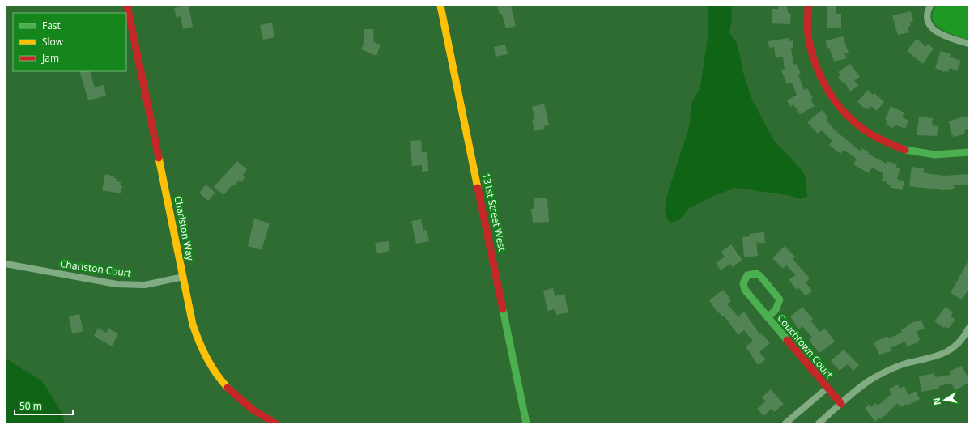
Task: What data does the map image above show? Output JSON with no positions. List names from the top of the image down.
{
  "streets": {
    "street": [
      "131st Street West",
      "Charlston Way",
      "Charlston Court",
      "Couchtown Court"
    ]
  },
  "crossings": [
    ["Charlston Way", "Charlston Court"]
  ],
  "legend": ["Fast", "Slow", "Jam"],
  "scale_bar": "50 m",
  "north": "left"
}
